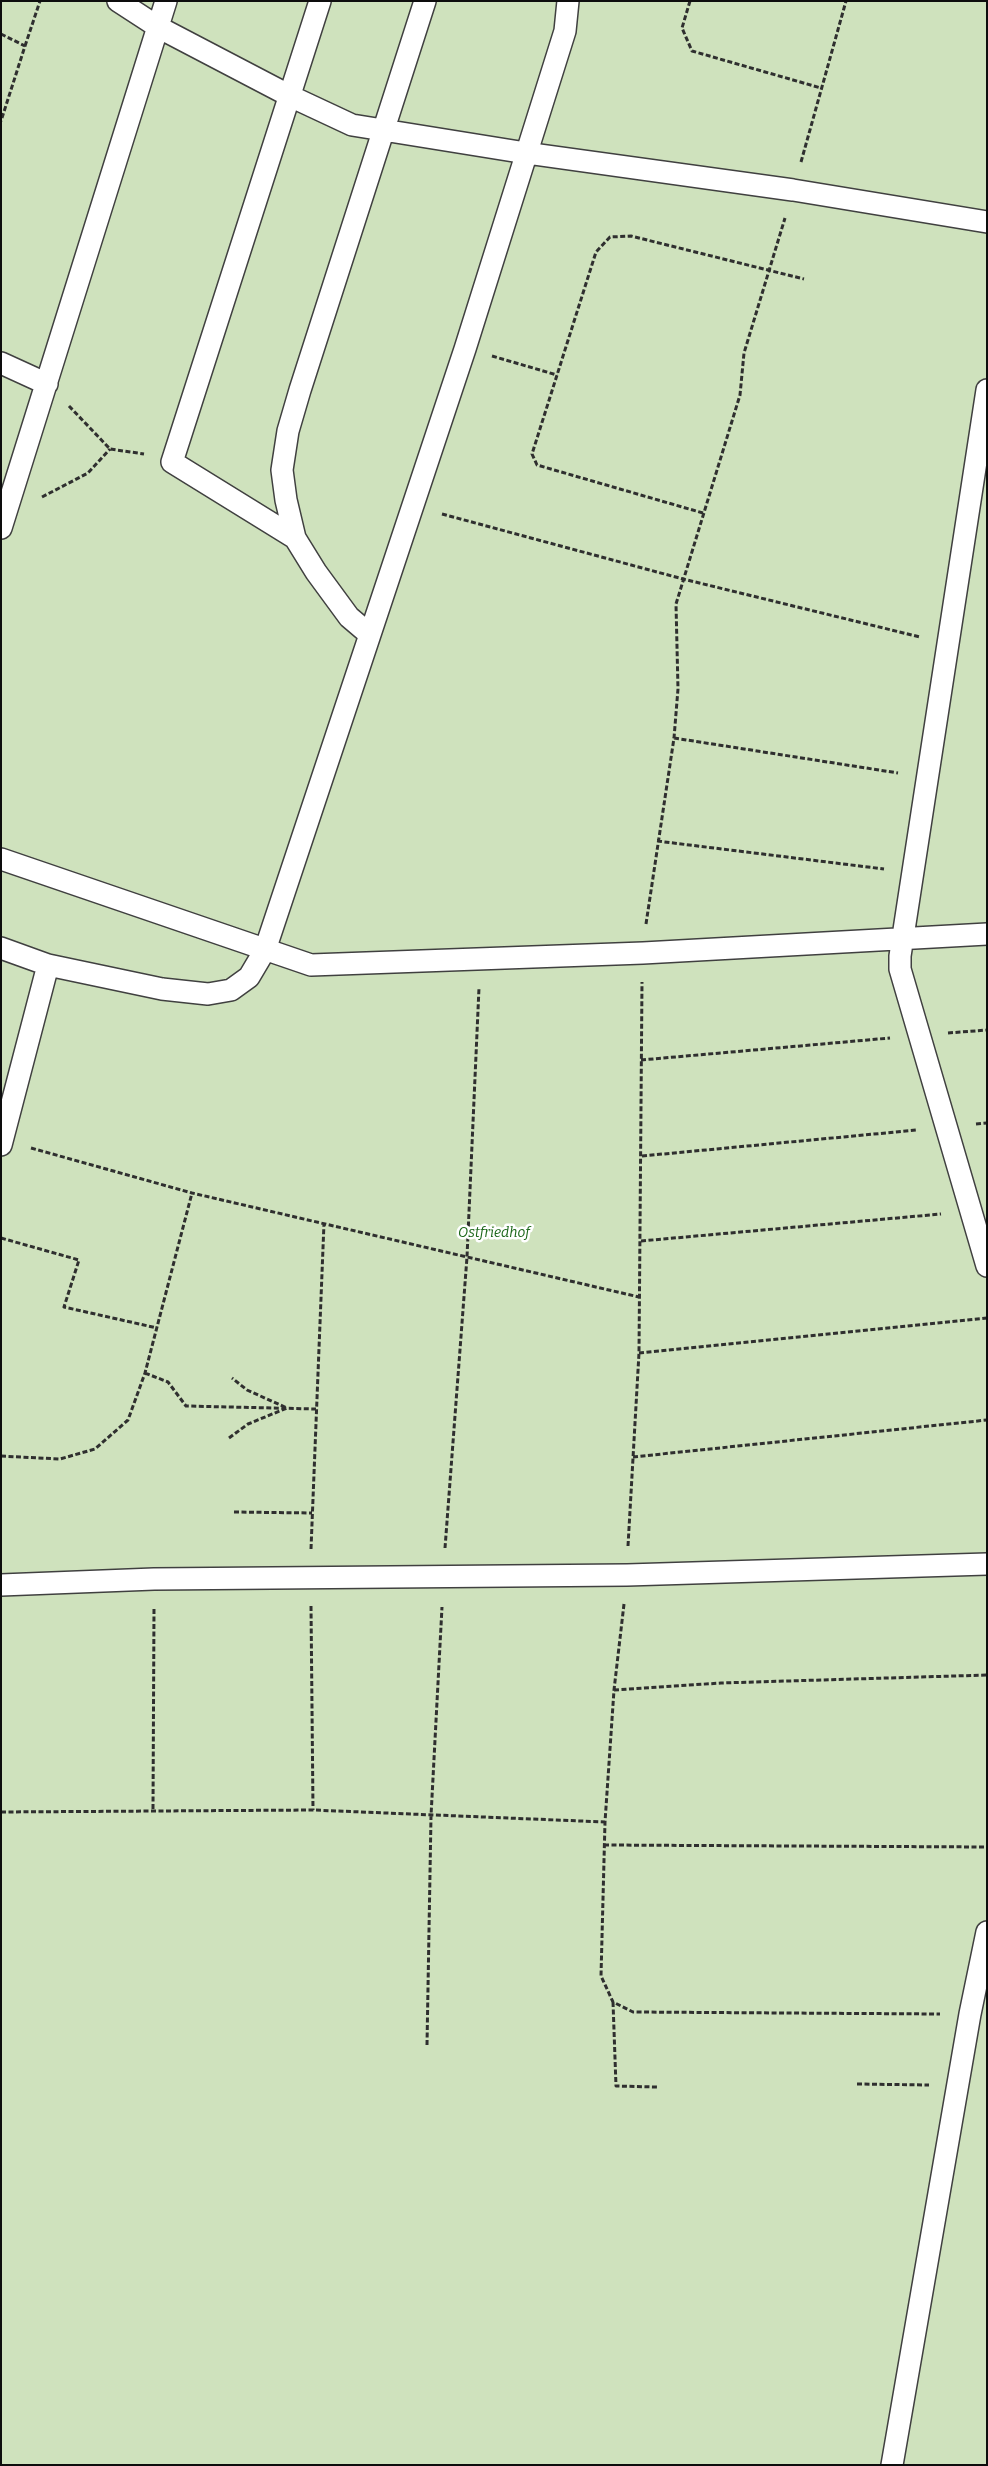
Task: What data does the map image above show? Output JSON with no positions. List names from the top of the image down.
{
  "parks": ["Ostfriedhof"]
}
